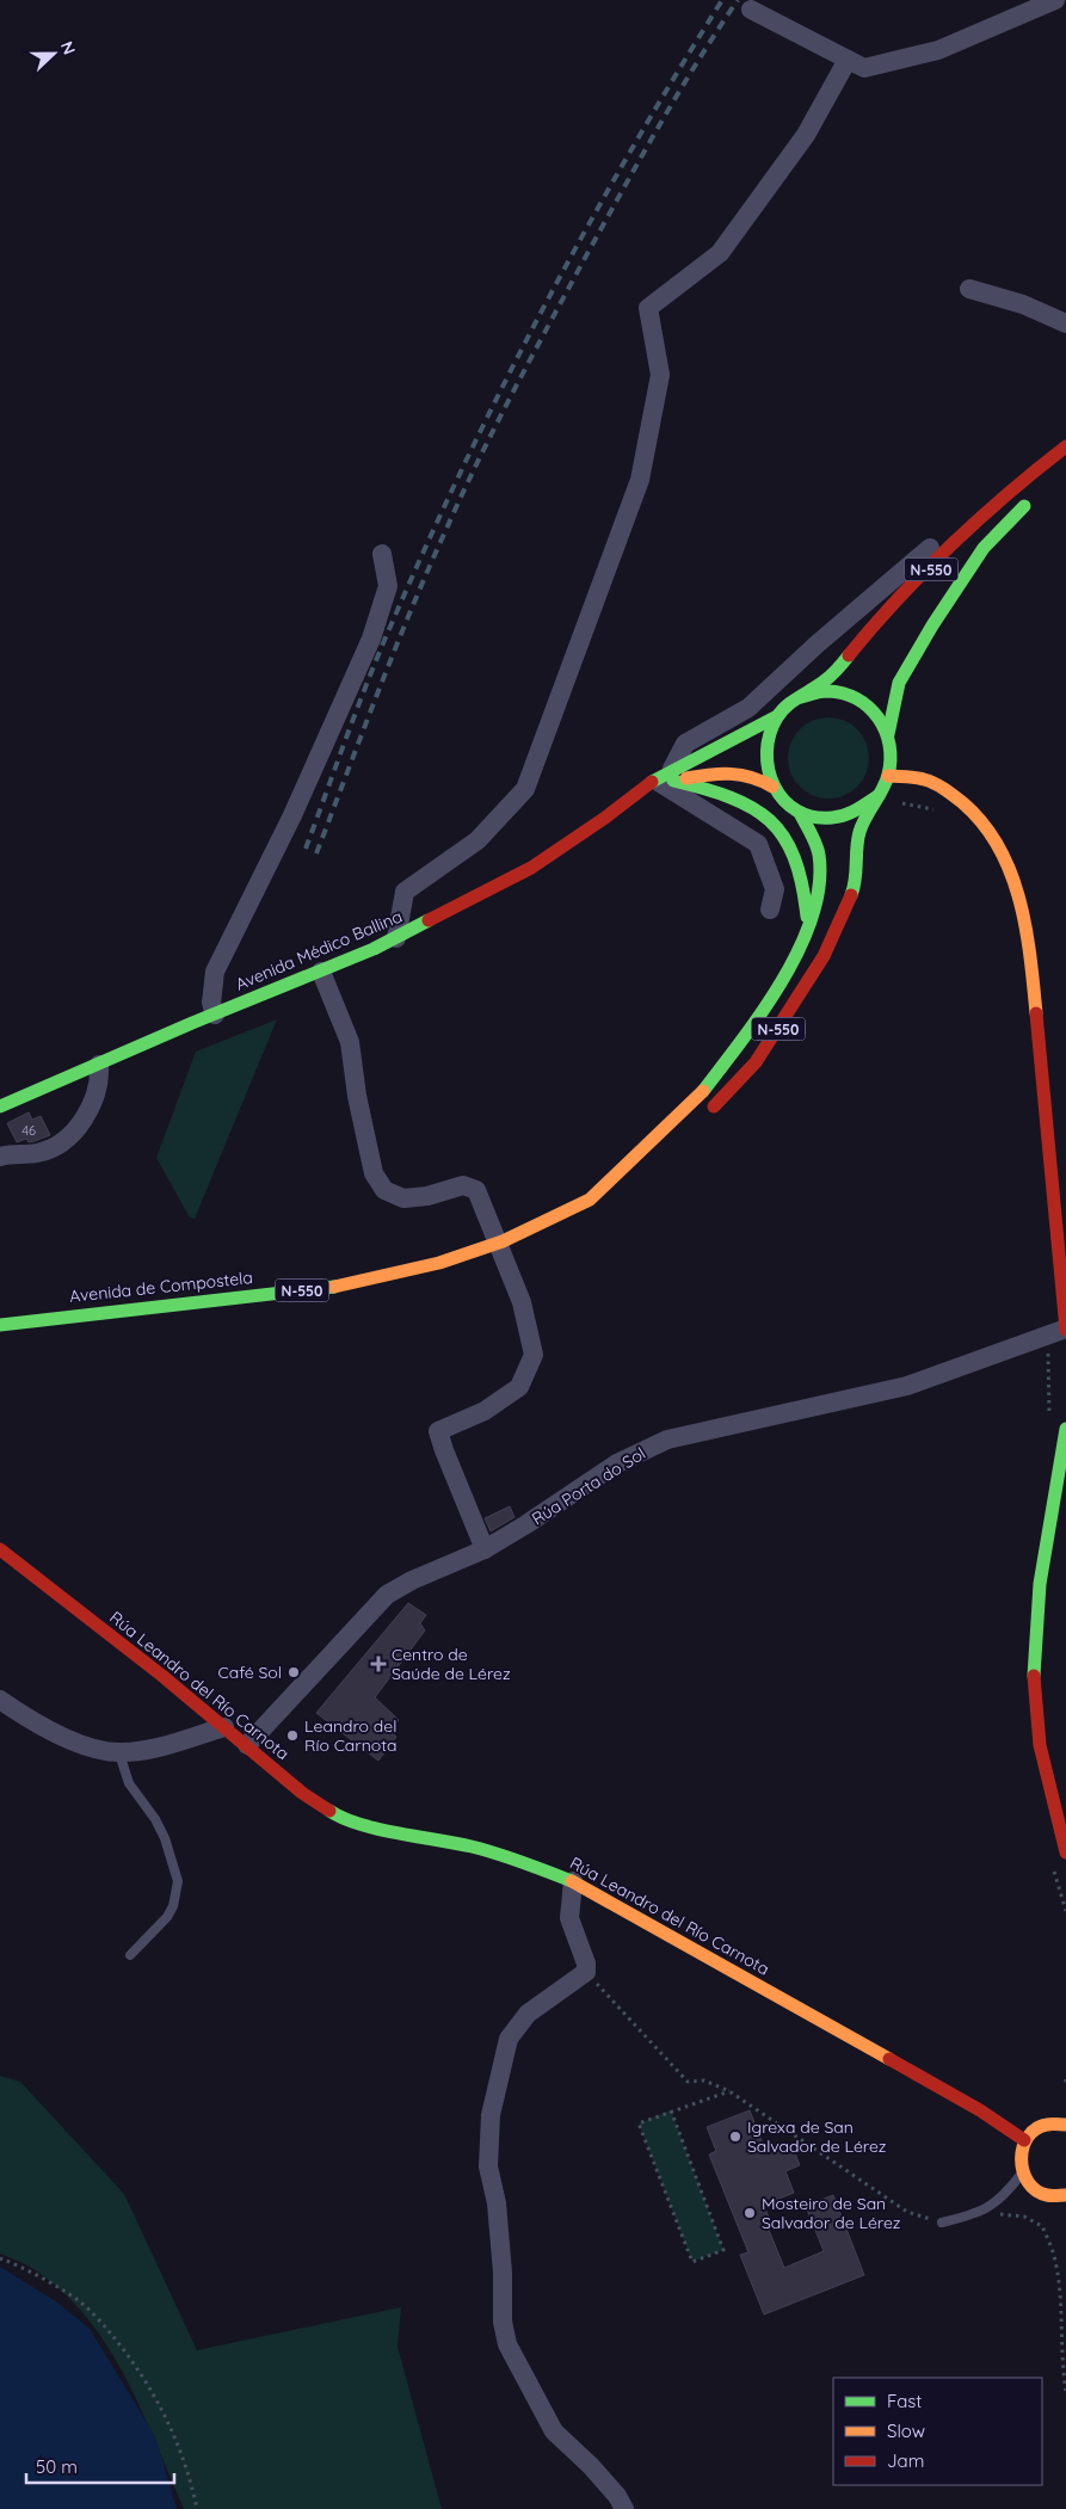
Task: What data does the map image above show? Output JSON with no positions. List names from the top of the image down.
{
  "streets": {
    "main road": [
      "N-550",
      "Avenida Médico Ballina",
      "Avenida de Compostela",
      "Rúa Leandro del Río Carnota"
    ],
    "street": ["Rúa Porta do Sol"]
  },
  "crossings": [
    ["N-550", "Avenida Médico Ballina"],
    ["N-550", "Avenida de Compostela"],
    ["Avenida Médico Ballina", "Avenida de Compostela"],
    ["Rúa Porta do Sol", "Rúa Leandro del Río Carnota"]
  ],
  "places": {
    "health": ["Centro de Saúde de Lérez"],
    "other": [
      "Café Sol",
      "Leandro del Río Carnota",
      "Igrexa de San Salvador de Lérez",
      "Mosteiro de San Salvador de Lérez"
    ]
  },
  "house_numbers": ["46"],
  "legend": ["Fast", "Slow", "Jam"],
  "scale_bar": "50 m",
  "north": "right"
}
